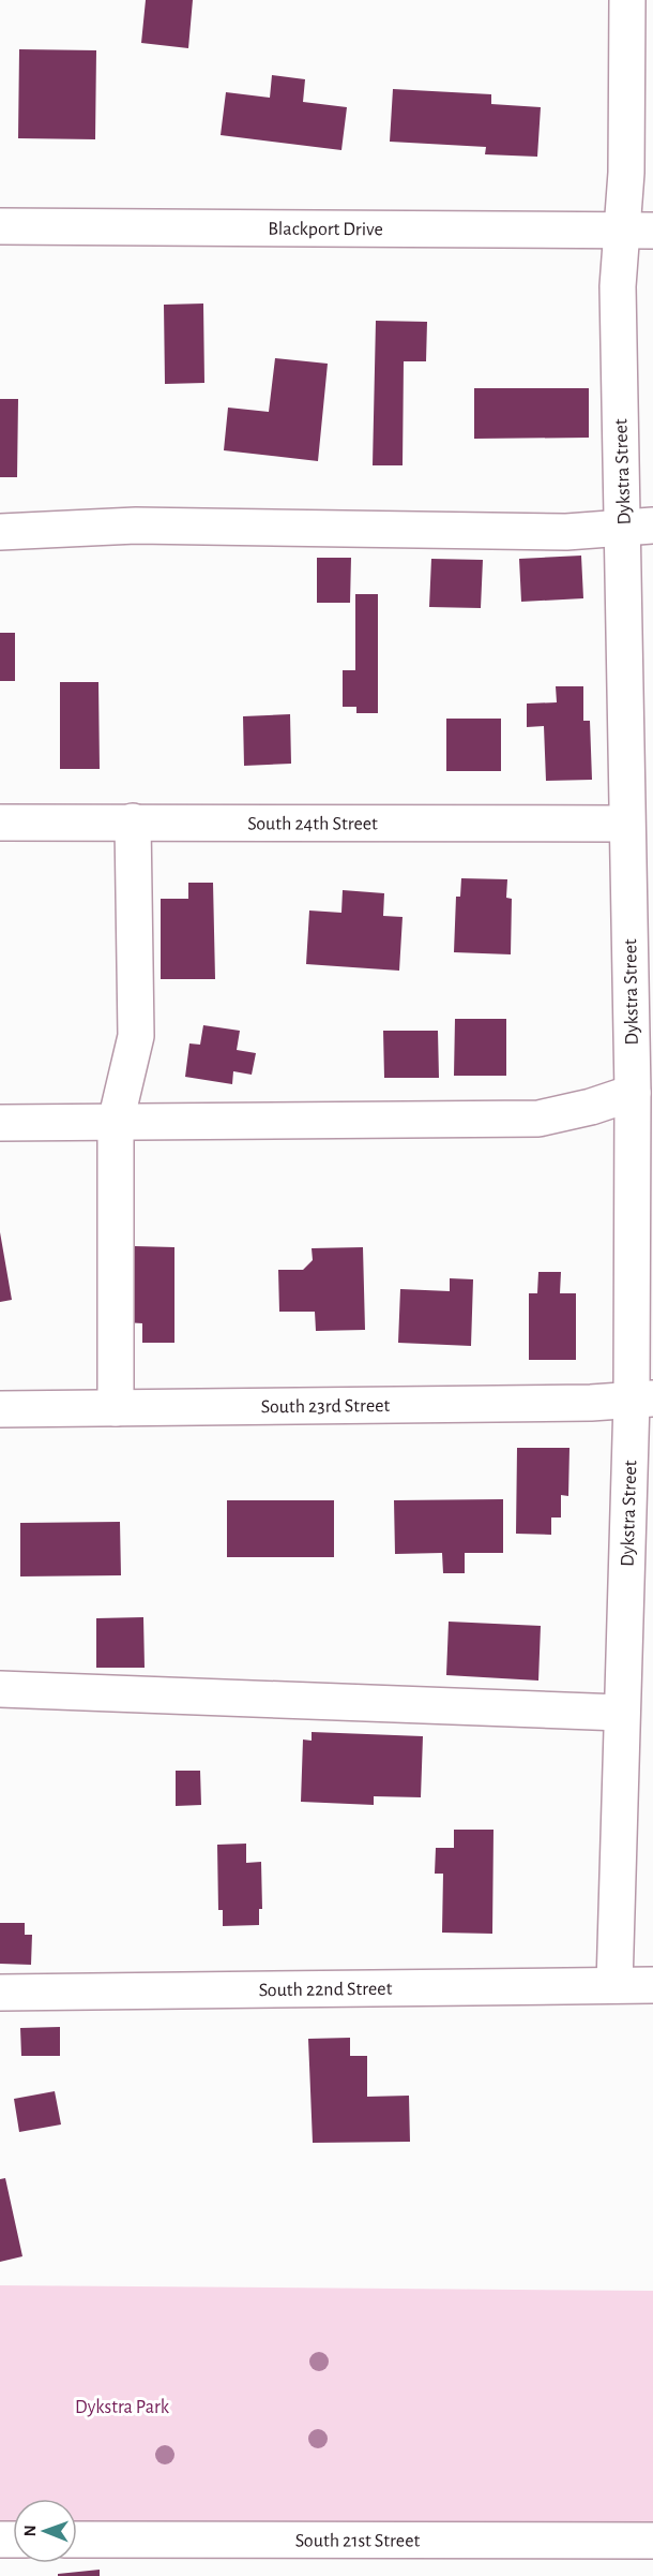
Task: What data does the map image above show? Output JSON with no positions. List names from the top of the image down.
{
  "streets": {
    "street": [
      "Blackport Drive",
      "Dykstra Street",
      "South 24th Street",
      "South 23rd Street",
      "South 22nd Street",
      "South 21st Street"
    ]
  },
  "crossings": [
    ["Blackport Drive", "Dykstra Street"],
    ["Dykstra Street", "South 24th Street"],
    ["Dykstra Street", "South 23rd Street"],
    ["Dykstra Street", "South 22nd Street"]
  ],
  "parks": ["Dykstra Park"],
  "north": "left"
}
